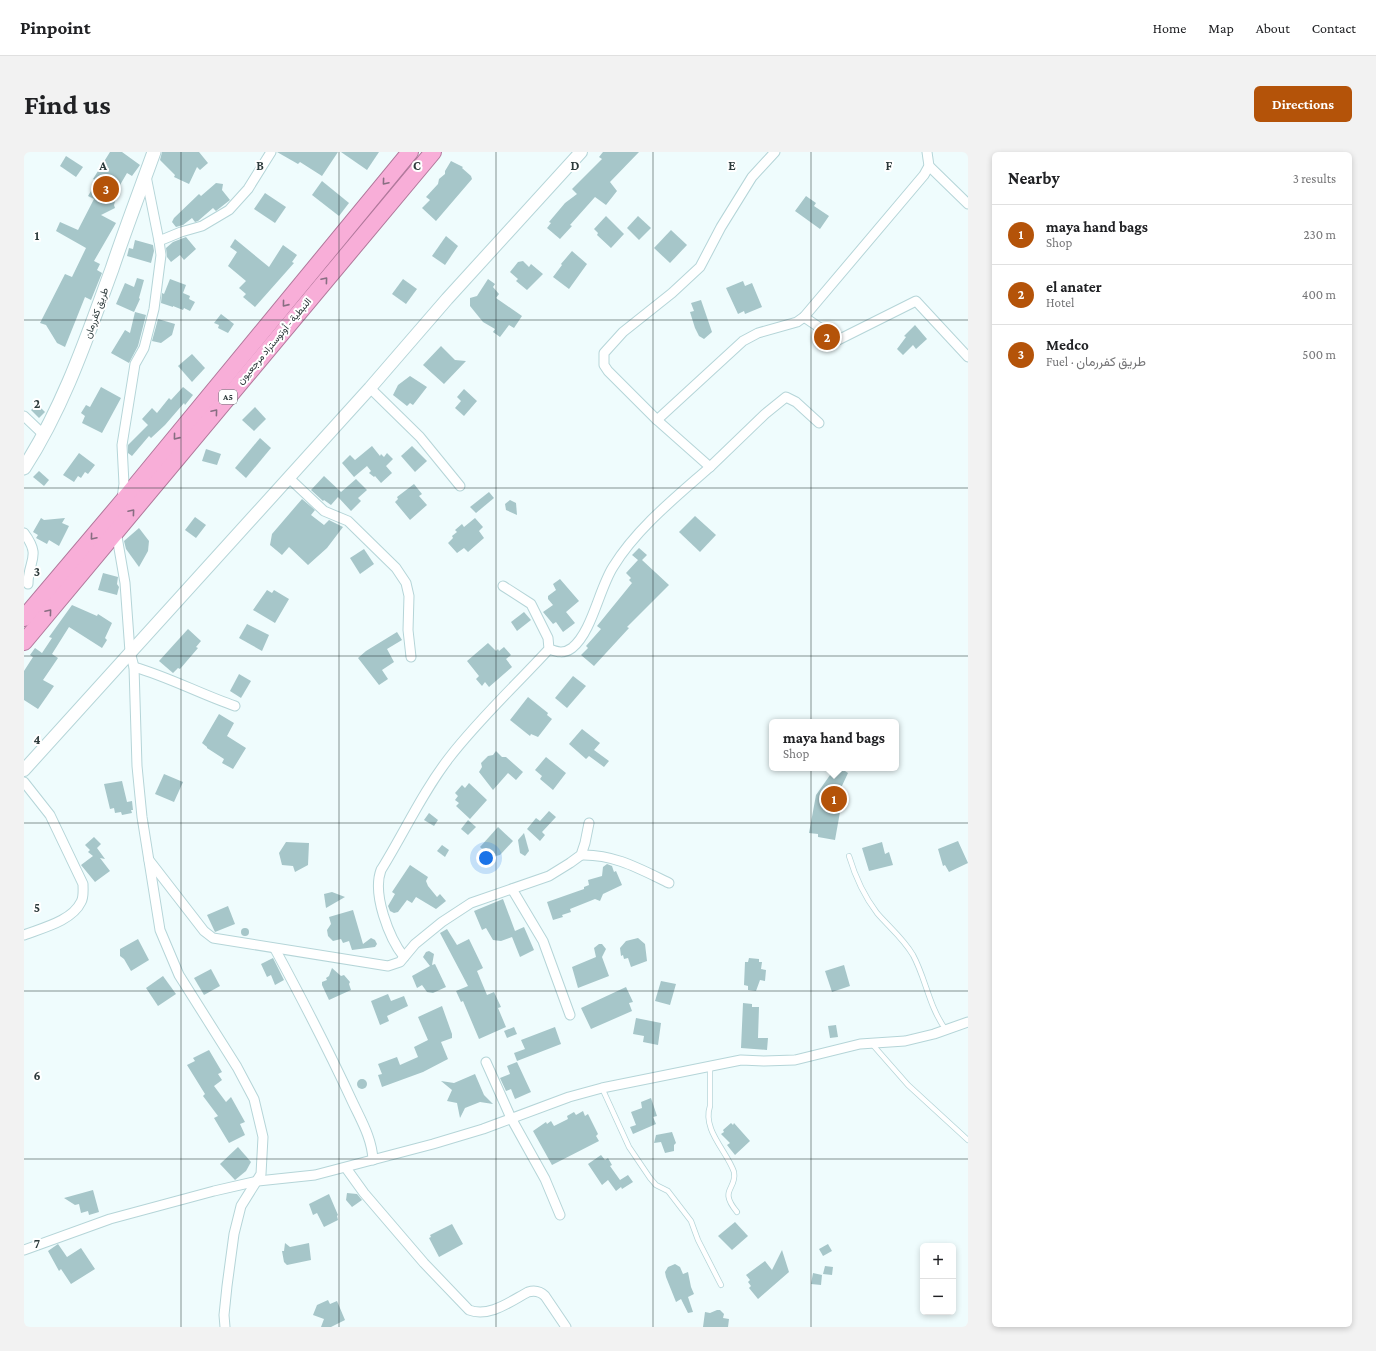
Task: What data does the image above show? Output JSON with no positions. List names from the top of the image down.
{
  "streets": {
    "highway": ["النبطية - أوتوستراد مرجعيون", "A5"],
    "main road": ["طريق كفررمان"]
  },
  "page": {
    "header": "Pinpoint",
    "nav": [
      "Home",
      "Map",
      "About",
      "Contact"
    ],
    "buttons": "Directions",
    "title": "Find us",
    "heading": ["Nearby", "3 results"],
    "pins": ["3", "2", "1"],
    "list": [
      {
        "mark": "1",
        "name": "maya hand bags",
        "note": "Shop",
        "value": "230 m"
      },
      {
        "mark": "2",
        "name": "el anater",
        "note": "Hotel",
        "value": "400 m"
      },
      {
        "mark": "3",
        "name": "Medco",
        "note": "Fuel · طريق كفررمان",
        "value": "500 m"
      }
    ],
    "popup": ["maya hand bags", "Shop"],
    "map_buttons": ["+", "−"]
  },
  "grid": {
    "columns": [
      "A",
      "B",
      "C",
      "D",
      "E",
      "F"
    ],
    "rows": [
      "1",
      "2",
      "3",
      "4",
      "5",
      "6",
      "7"
    ]
  }
}
